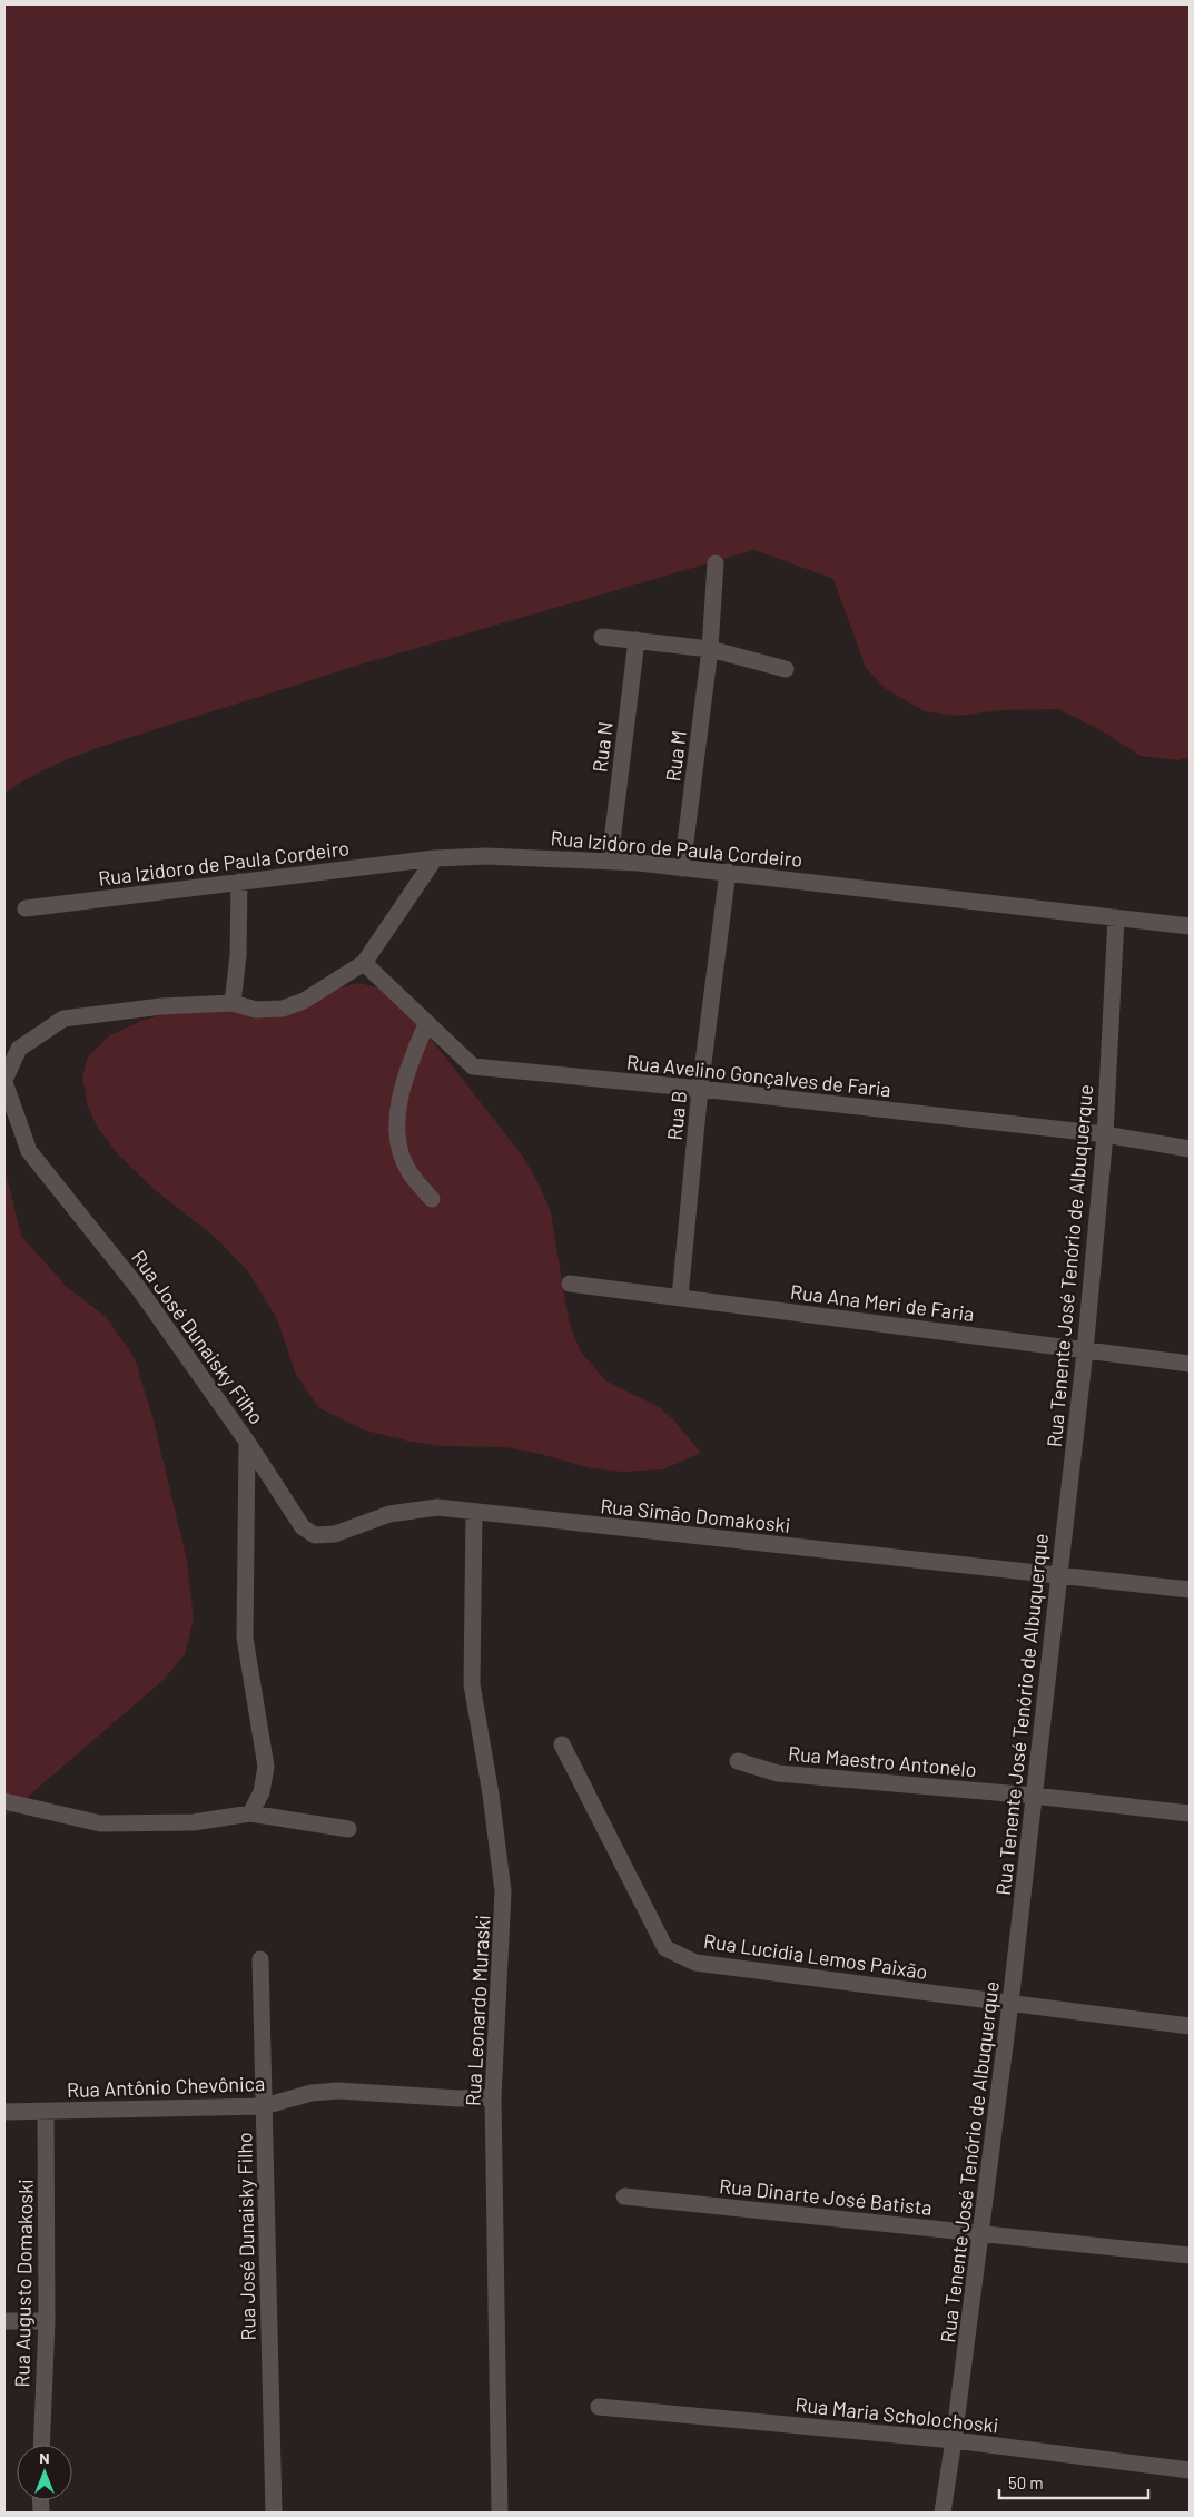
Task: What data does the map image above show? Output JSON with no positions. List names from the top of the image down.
{
  "streets": {
    "street": [
      "Rua N",
      "Rua M",
      "Rua Izidoro de Paula Cordeiro",
      "Rua Avelino Gonçalves de Faria",
      "Rua B",
      "Rua Tenente José Tenório de Albuquerque",
      "Rua Ana Meri de Faria",
      "Rua José Dunaisky Filho",
      "Rua Simão Domakoski",
      "Rua Maestro Antonelo",
      "Rua Lucidia Lemos Paixão",
      "Rua Leonardo Muraski",
      "Rua Antônio Chevônica",
      "Rua Dinarte José Batista",
      "Rua Augusto Domakoski",
      "Rua Maria Scholochoski"
    ]
  },
  "crossings": [
    ["Rua N", "Rua Izidoro de Paula Cordeiro"],
    ["Rua M", "Rua Izidoro de Paula Cordeiro"],
    ["Rua Izidoro de Paula Cordeiro", "Rua B"],
    ["Rua Izidoro de Paula Cordeiro", "Rua Tenente José Tenório de Albuquerque"],
    ["Rua Avelino Gonçalves de Faria", "Rua B"],
    ["Rua Avelino Gonçalves de Faria", "Rua Tenente José Tenório de Albuquerque"],
    ["Rua Avelino Gonçalves de Faria", "Rua José Dunaisky Filho"],
    ["Rua B", "Rua Ana Meri de Faria"],
    ["Rua Tenente José Tenório de Albuquerque", "Rua Ana Meri de Faria"],
    ["Rua Tenente José Tenório de Albuquerque", "Rua Simão Domakoski"],
    ["Rua Tenente José Tenório de Albuquerque", "Rua Maestro Antonelo"],
    ["Rua Tenente José Tenório de Albuquerque", "Rua Lucidia Lemos Paixão"],
    ["Rua Tenente José Tenório de Albuquerque", "Rua Dinarte José Batista"],
    ["Rua Tenente José Tenório de Albuquerque", "Rua Maria Scholochoski"],
    ["Rua José Dunaisky Filho", "Rua Simão Domakoski"],
    ["Rua José Dunaisky Filho", "Rua Antônio Chevônica"],
    ["Rua Simão Domakoski", "Rua Leonardo Muraski"],
    ["Rua Leonardo Muraski", "Rua Antônio Chevônica"],
    ["Rua Antônio Chevônica", "Rua Augusto Domakoski"]
  ],
  "scale_bar": "50 m",
  "north": "top"
}
